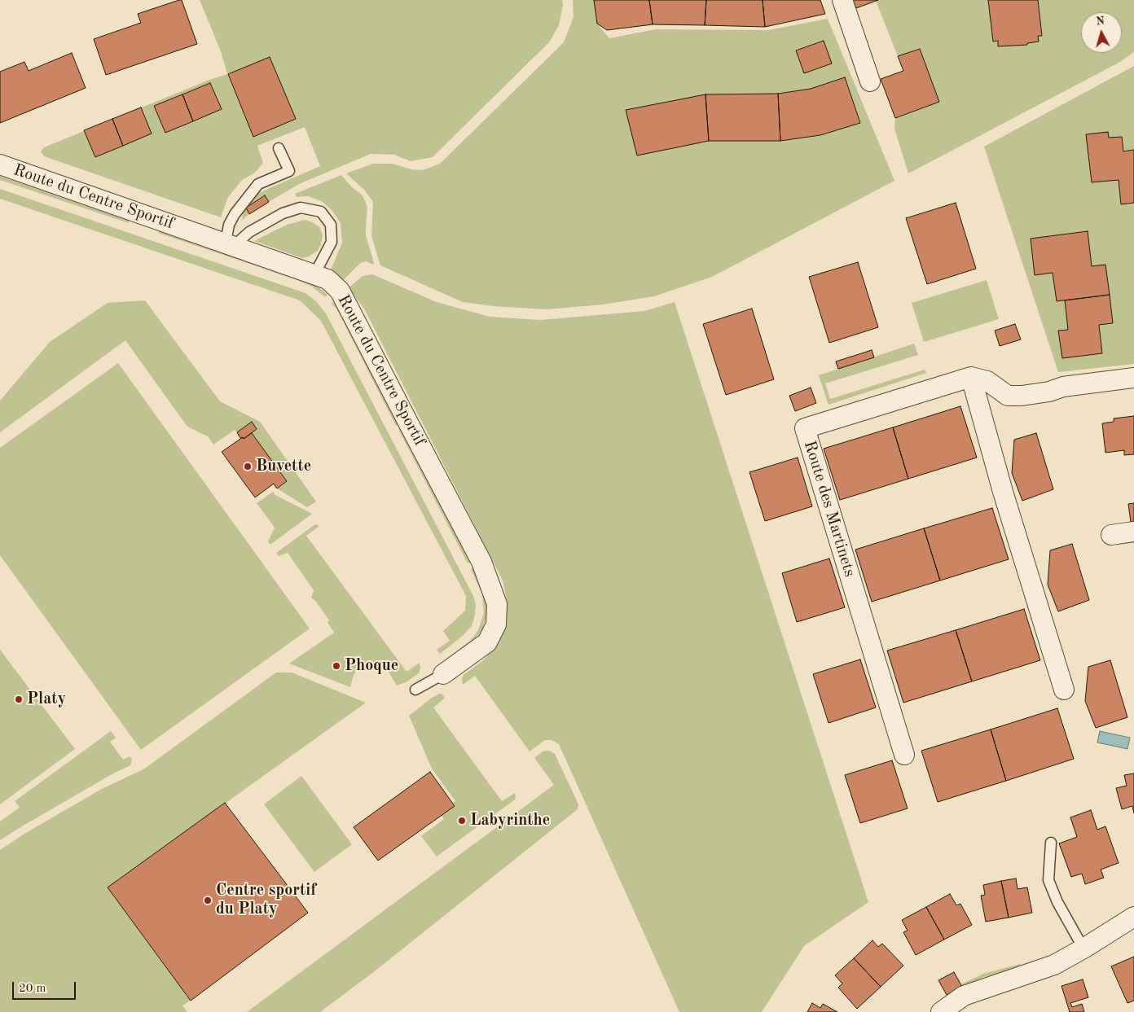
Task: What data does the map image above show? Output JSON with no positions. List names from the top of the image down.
{
  "streets": {
    "street": ["Route du Centre Sportif", "Route des Martinets"]
  },
  "places": [
    "Buvette",
    "Phoque",
    "Platy",
    "Labyrinthe",
    "Centre sportif du Platy"
  ],
  "scale_bar": "20 m",
  "north": "top"
}
